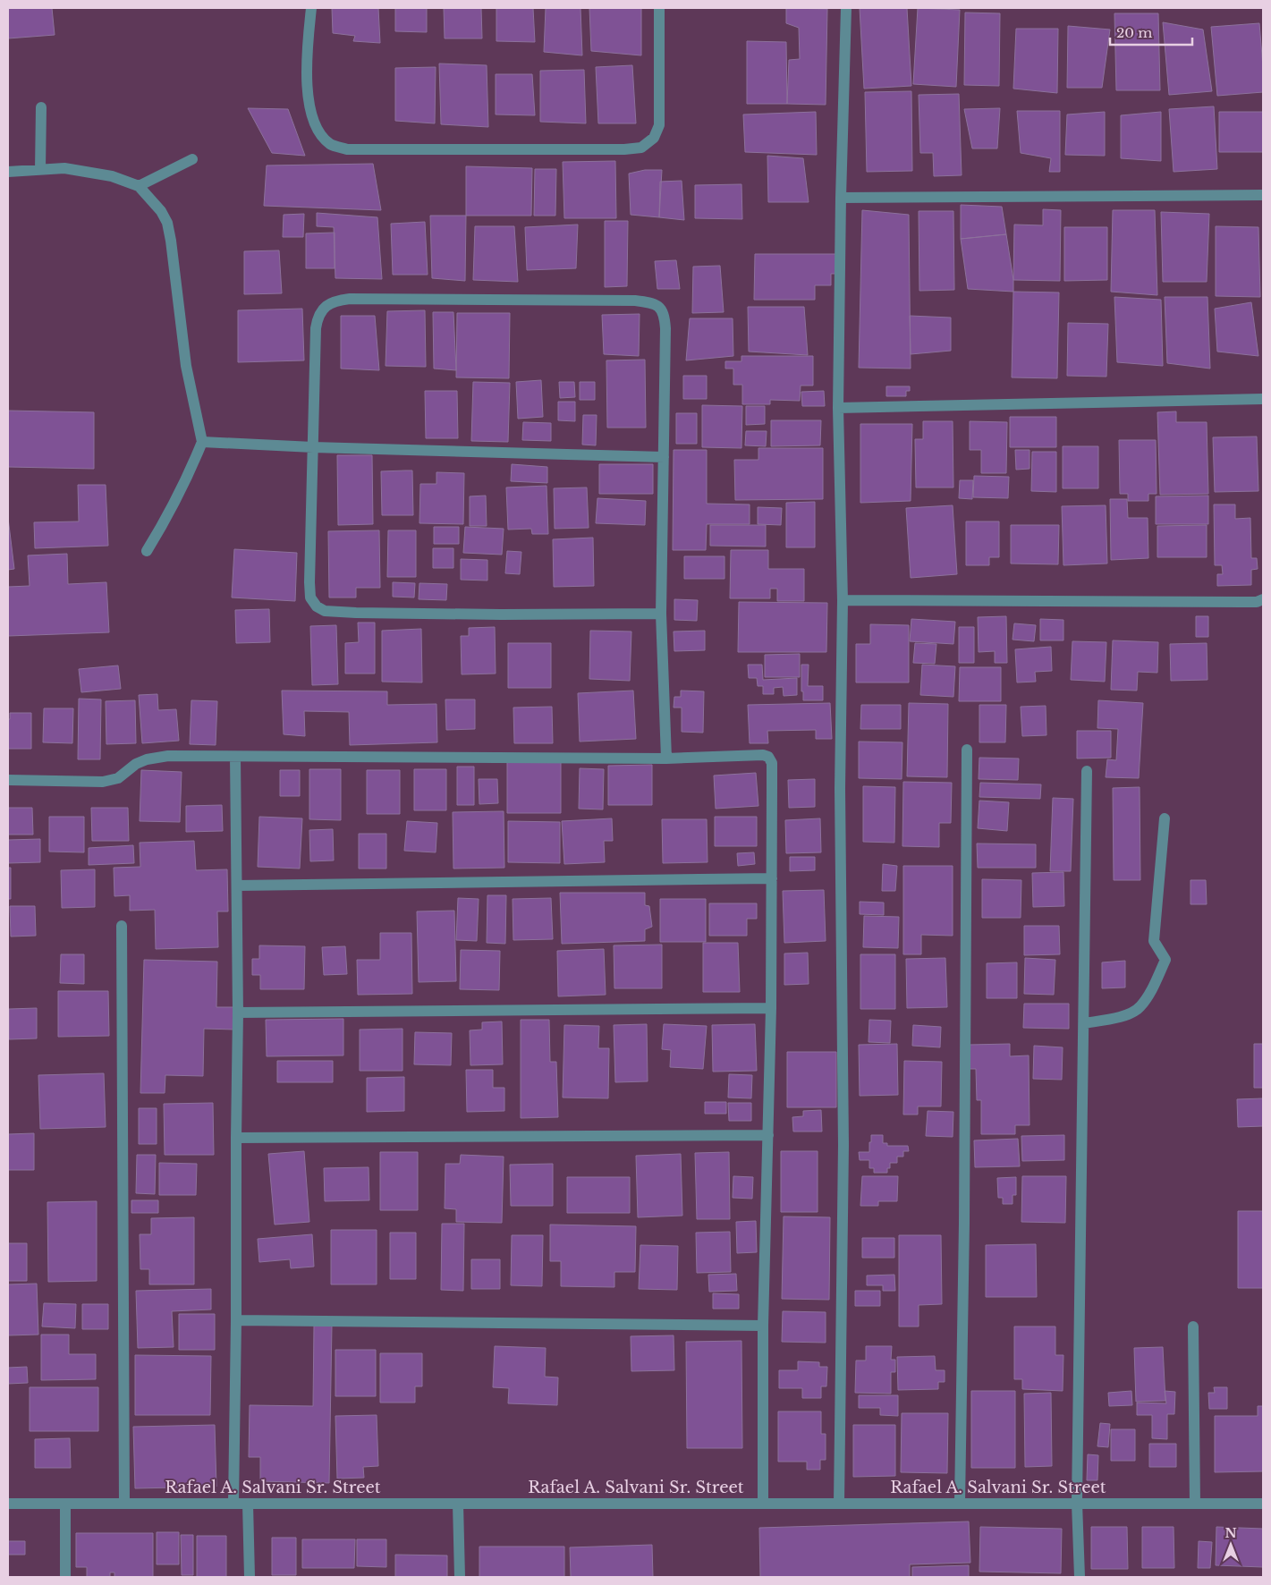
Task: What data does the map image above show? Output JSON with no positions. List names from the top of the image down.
{
  "streets": {
    "street": ["Rafael A. Salvani Sr. Street"]
  },
  "scale_bar": "20 m",
  "north": "top"
}
